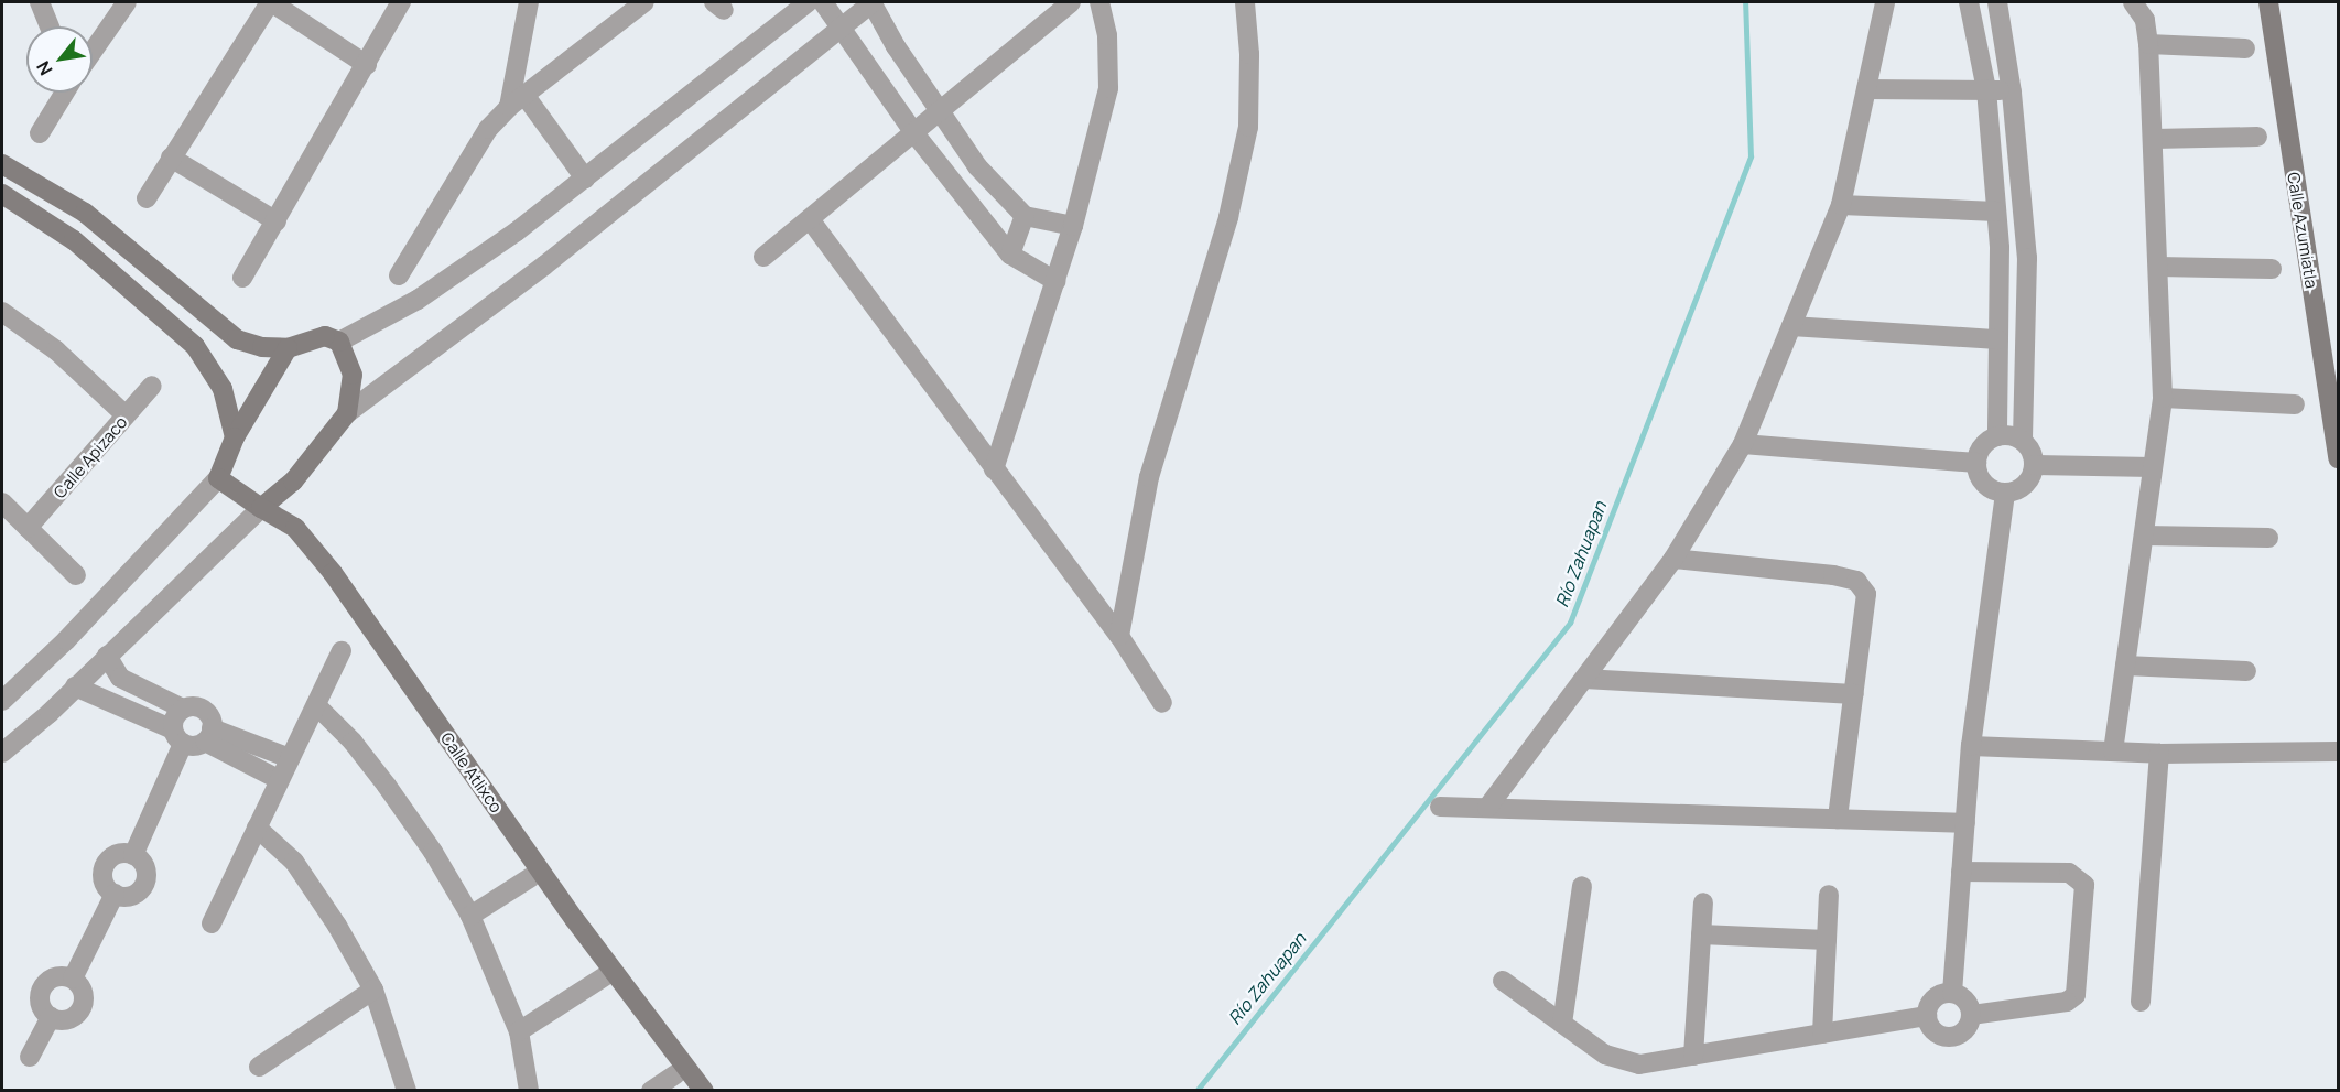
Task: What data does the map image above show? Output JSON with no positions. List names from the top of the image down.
{
  "streets": {
    "street": ["Calle Azumiatla", "Calle Apizaco", "Calle Atlixco"]
  },
  "water": ["Río Zahuapan"],
  "north": "bottom left"
}
